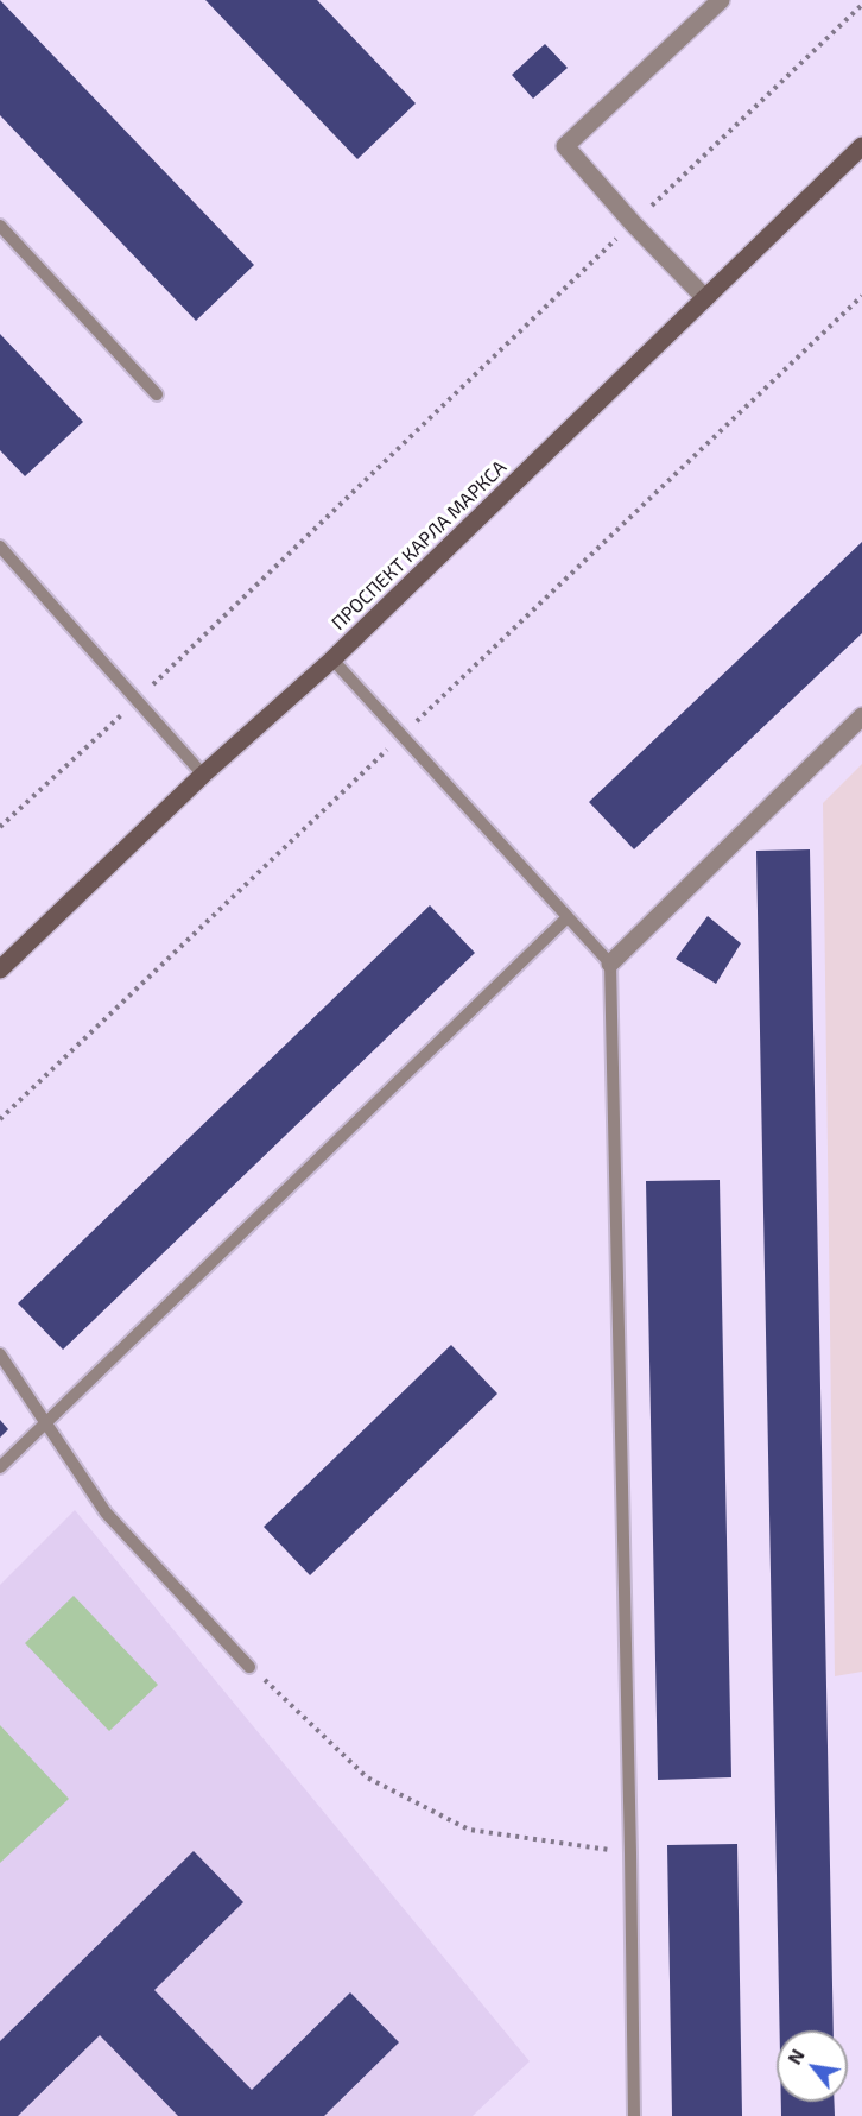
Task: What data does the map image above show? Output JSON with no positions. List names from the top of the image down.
{
  "streets": {
    "main road": ["ПРОСПЕКТ КАРЛА МАРКСА"]
  },
  "north": "top left"
}
